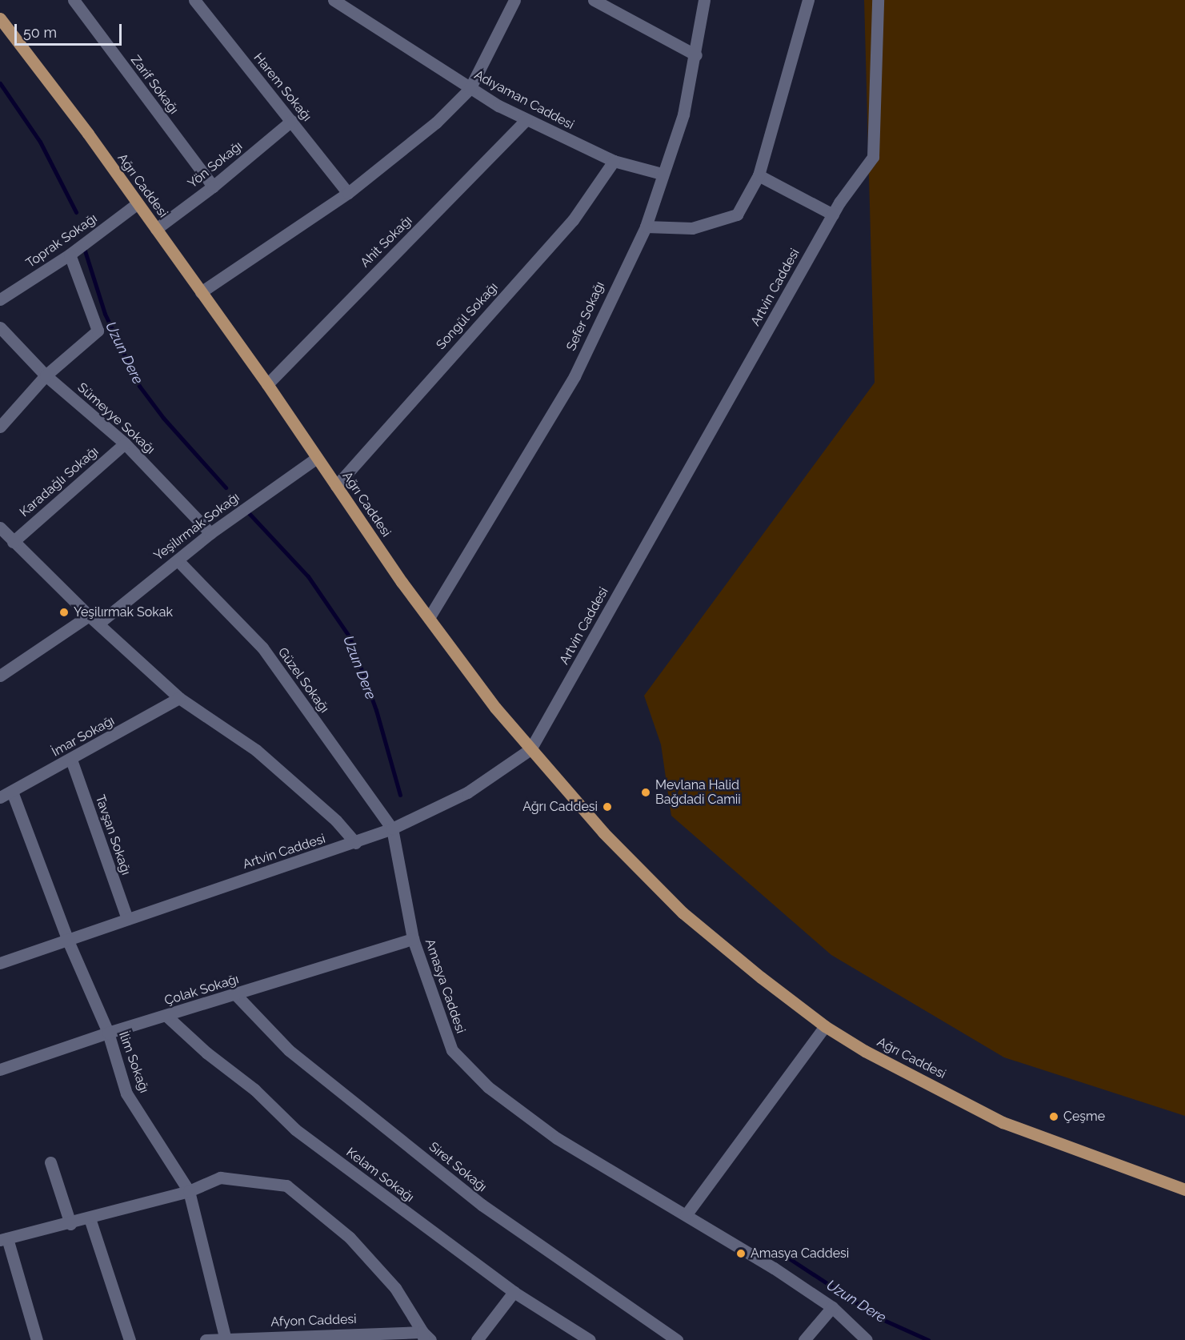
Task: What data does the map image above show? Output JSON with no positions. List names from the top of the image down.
{
  "streets": {
    "main road": ["Ağrı Caddesi"],
    "street": [
      "Zarif Sokağı",
      "Harem Sokağı",
      "Adıyaman Caddesi",
      "Yön Sokağı",
      "Toprak Sokağı",
      "Ahit Sokağı",
      "Artvin Caddesi",
      "Songül Sokağı",
      "Sefer Sokağı",
      "Sümeyye Sokağı",
      "Karadağlı Sokağı",
      "Yeşilırmak Sokağı",
      "Güzel Sokağı",
      "İmar Sokağı",
      "Tavşan Sokağı",
      "Amasya Caddesi",
      "Çolak Sokağı",
      "İlim Sokağı",
      "Siret Sokağı",
      "Kelam Sokağı",
      "Afyon Caddesi"
    ]
  },
  "crossings": [
    ["Zarif Sokağı", "Yön Sokağı"],
    ["Harem Sokağı", "Yön Sokağı"],
    ["Adıyaman Caddesi", "Ahit Sokağı"],
    ["Adıyaman Caddesi", "Songül Sokağı"],
    ["Adıyaman Caddesi", "Sefer Sokağı"],
    ["Yön Sokağı", "Ağrı Caddesi"],
    ["Ağrı Caddesi", "Toprak Sokağı"],
    ["Ağrı Caddesi", "Ahit Sokağı"],
    ["Ağrı Caddesi", "Artvin Caddesi"],
    ["Ağrı Caddesi", "Songül Sokağı"],
    ["Ağrı Caddesi", "Sefer Sokağı"],
    ["Ağrı Caddesi", "Yeşilırmak Sokağı"],
    ["Artvin Caddesi", "Güzel Sokağı"],
    ["Artvin Caddesi", "Tavşan Sokağı"],
    ["Artvin Caddesi", "Amasya Caddesi"],
    ["Artvin Caddesi", "İlim Sokağı"],
    ["Sümeyye Sokağı", "Karadağlı Sokağı"],
    ["Sümeyye Sokağı", "Yeşilırmak Sokağı"],
    ["Yeşilırmak Sokağı", "Güzel Sokağı"],
    ["Güzel Sokağı", "Amasya Caddesi"],
    ["İmar Sokağı", "Tavşan Sokağı"],
    ["İmar Sokağı", "İlim Sokağı"],
    ["Amasya Caddesi", "Çolak Sokağı"],
    ["Çolak Sokağı", "İlim Sokağı"],
    ["Çolak Sokağı", "Siret Sokağı"],
    ["Çolak Sokağı", "Kelam Sokağı"],
    ["İlim Sokağı", "Afyon Caddesi"]
  ],
  "water": ["Uzun Dere"],
  "places": [
    "Yeşilırmak Sokak",
    "Mevlana Halid Bağdadi Camii",
    "Ağrı Caddesi",
    "Çeşme",
    "Amasya Caddesi"
  ],
  "scale_bar": "50 m"
}
